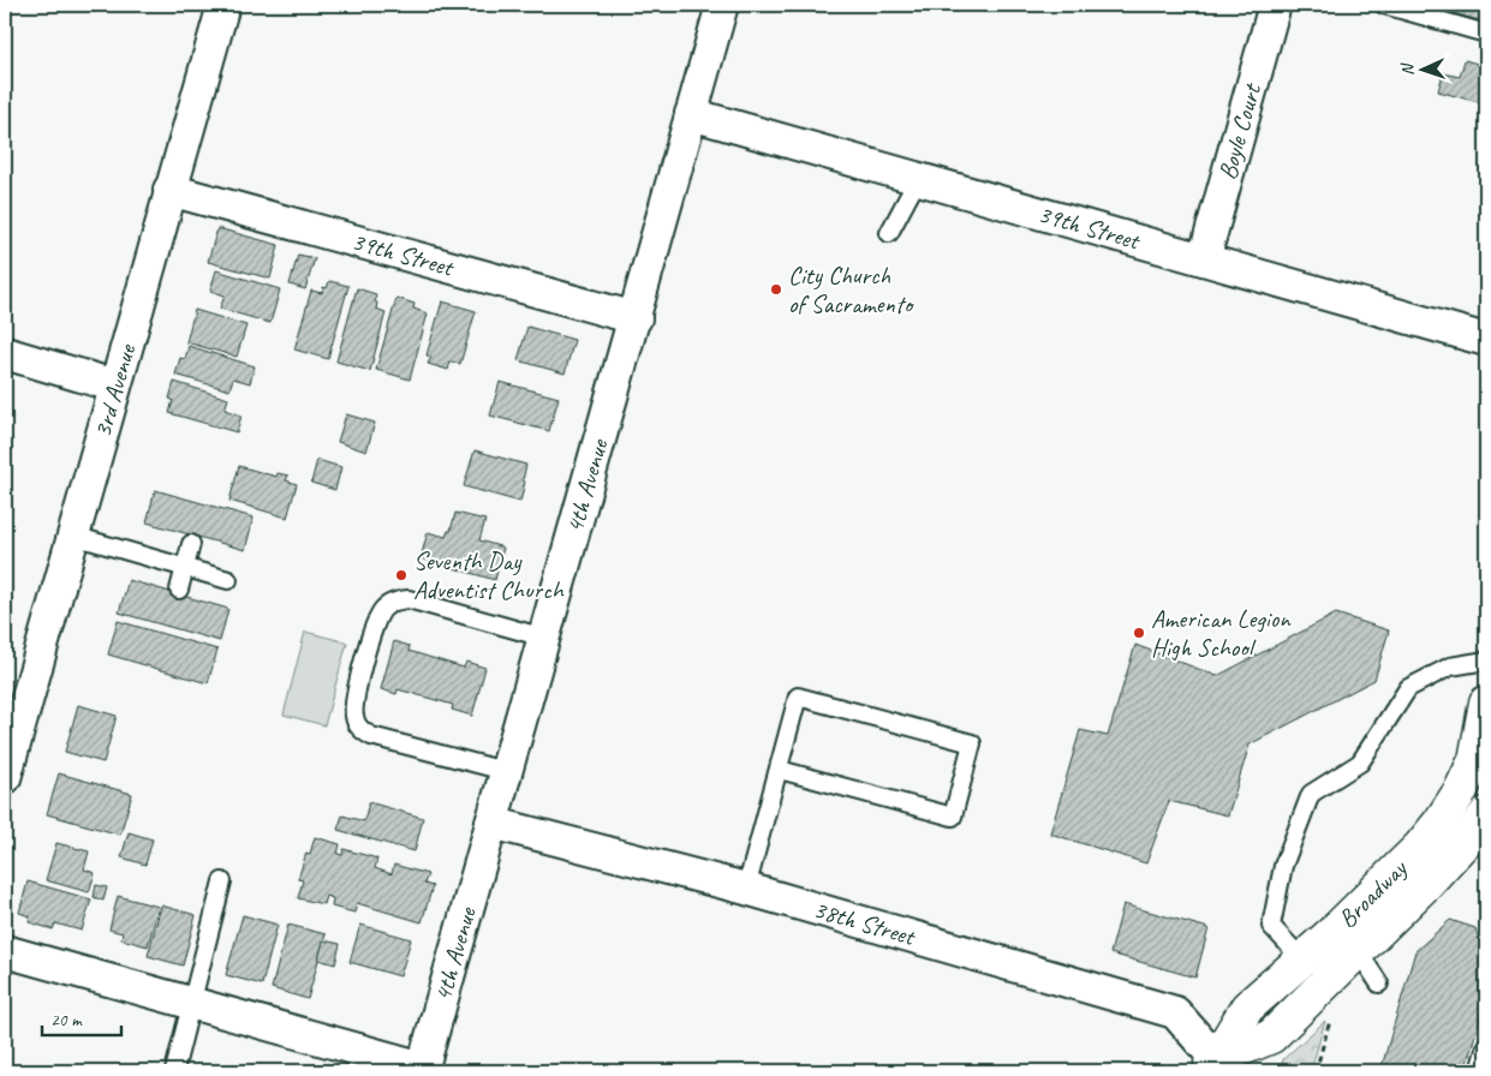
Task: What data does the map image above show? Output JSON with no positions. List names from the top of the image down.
{
  "streets": {
    "main road": ["Broadway"],
    "street": [
      "Boyle Court",
      "39th Street",
      "3rd Avenue",
      "4th Avenue",
      "38th Street"
    ]
  },
  "crossings": [
    ["Boyle Court", "39th Street"],
    ["39th Street", "3rd Avenue"],
    ["39th Street", "4th Avenue"],
    ["4th Avenue", "38th Street"],
    ["Broadway", "38th Street"]
  ],
  "places": ["City Church of Sacramento", "Seventh Day Adventist Church", "American Legion High School"],
  "scale_bar": "20 m",
  "north": "left"
}
